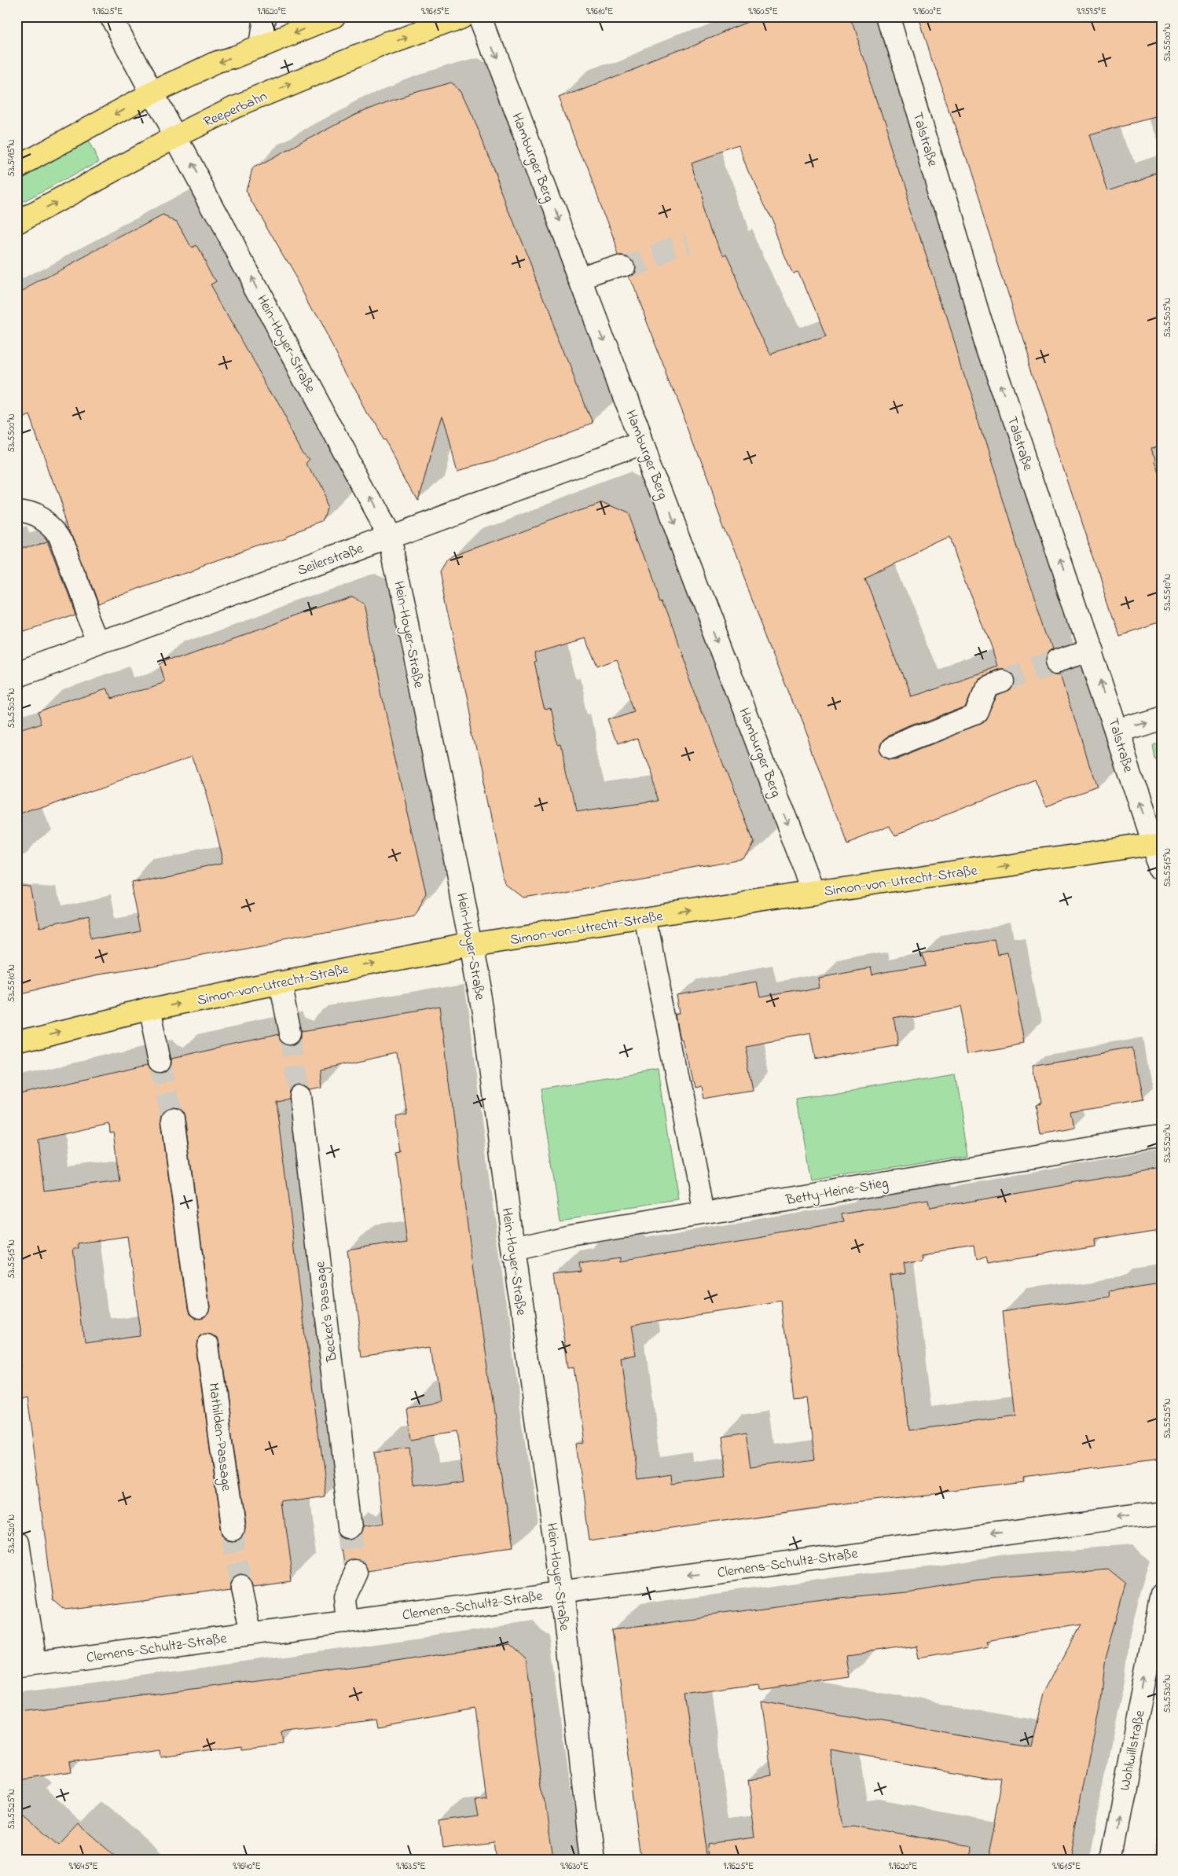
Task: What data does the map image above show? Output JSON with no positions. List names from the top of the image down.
{
  "streets": {
    "main road": ["Reeperbahn", "Simon-von-Utrecht-Straße"],
    "street": [
      "Talstraße",
      "Hamburger Berg",
      "Hein-Hoyer-Straße",
      "Seilerstraße",
      "Betty-Heine-Stieg",
      "Becker's Passage",
      "Mathilden-Passage",
      "Clemens-Schultz-Straße",
      "Wohlwillstraße"
    ]
  },
  "crossings": [
    ["Reeperbahn", "Hein-Hoyer-Straße"],
    ["Talstraße", "Simon-von-Utrecht-Straße"],
    ["Hamburger Berg", "Seilerstraße"],
    ["Hamburger Berg", "Simon-von-Utrecht-Straße"],
    ["Hein-Hoyer-Straße", "Seilerstraße"],
    ["Hein-Hoyer-Straße", "Simon-von-Utrecht-Straße"],
    ["Hein-Hoyer-Straße", "Betty-Heine-Stieg"],
    ["Hein-Hoyer-Straße", "Clemens-Schultz-Straße"]
  ],
  "one_way": [
    "Talstraße",
    "Hamburger Berg",
    "Simon-von-Utrecht-Straße",
    "Clemens-Schultz-Straße",
    "Wohlwillstraße"
  ],
  "coordinates": [
    "9.9625°E",
    "9.9620°E",
    "9.9615°E",
    "9.9610°E",
    "9.9605°E",
    "9.9600°E",
    "9.9595°E",
    "53.5500°N",
    "53.5495°N",
    "53.5505°N",
    "53.5510°N",
    "53.5515°N",
    "53.5520°N",
    "53.5525°N",
    "53.5530°N",
    "9.9645°E",
    "9.9640°E",
    "9.9635°E",
    "9.9630°E"
  ]
}
